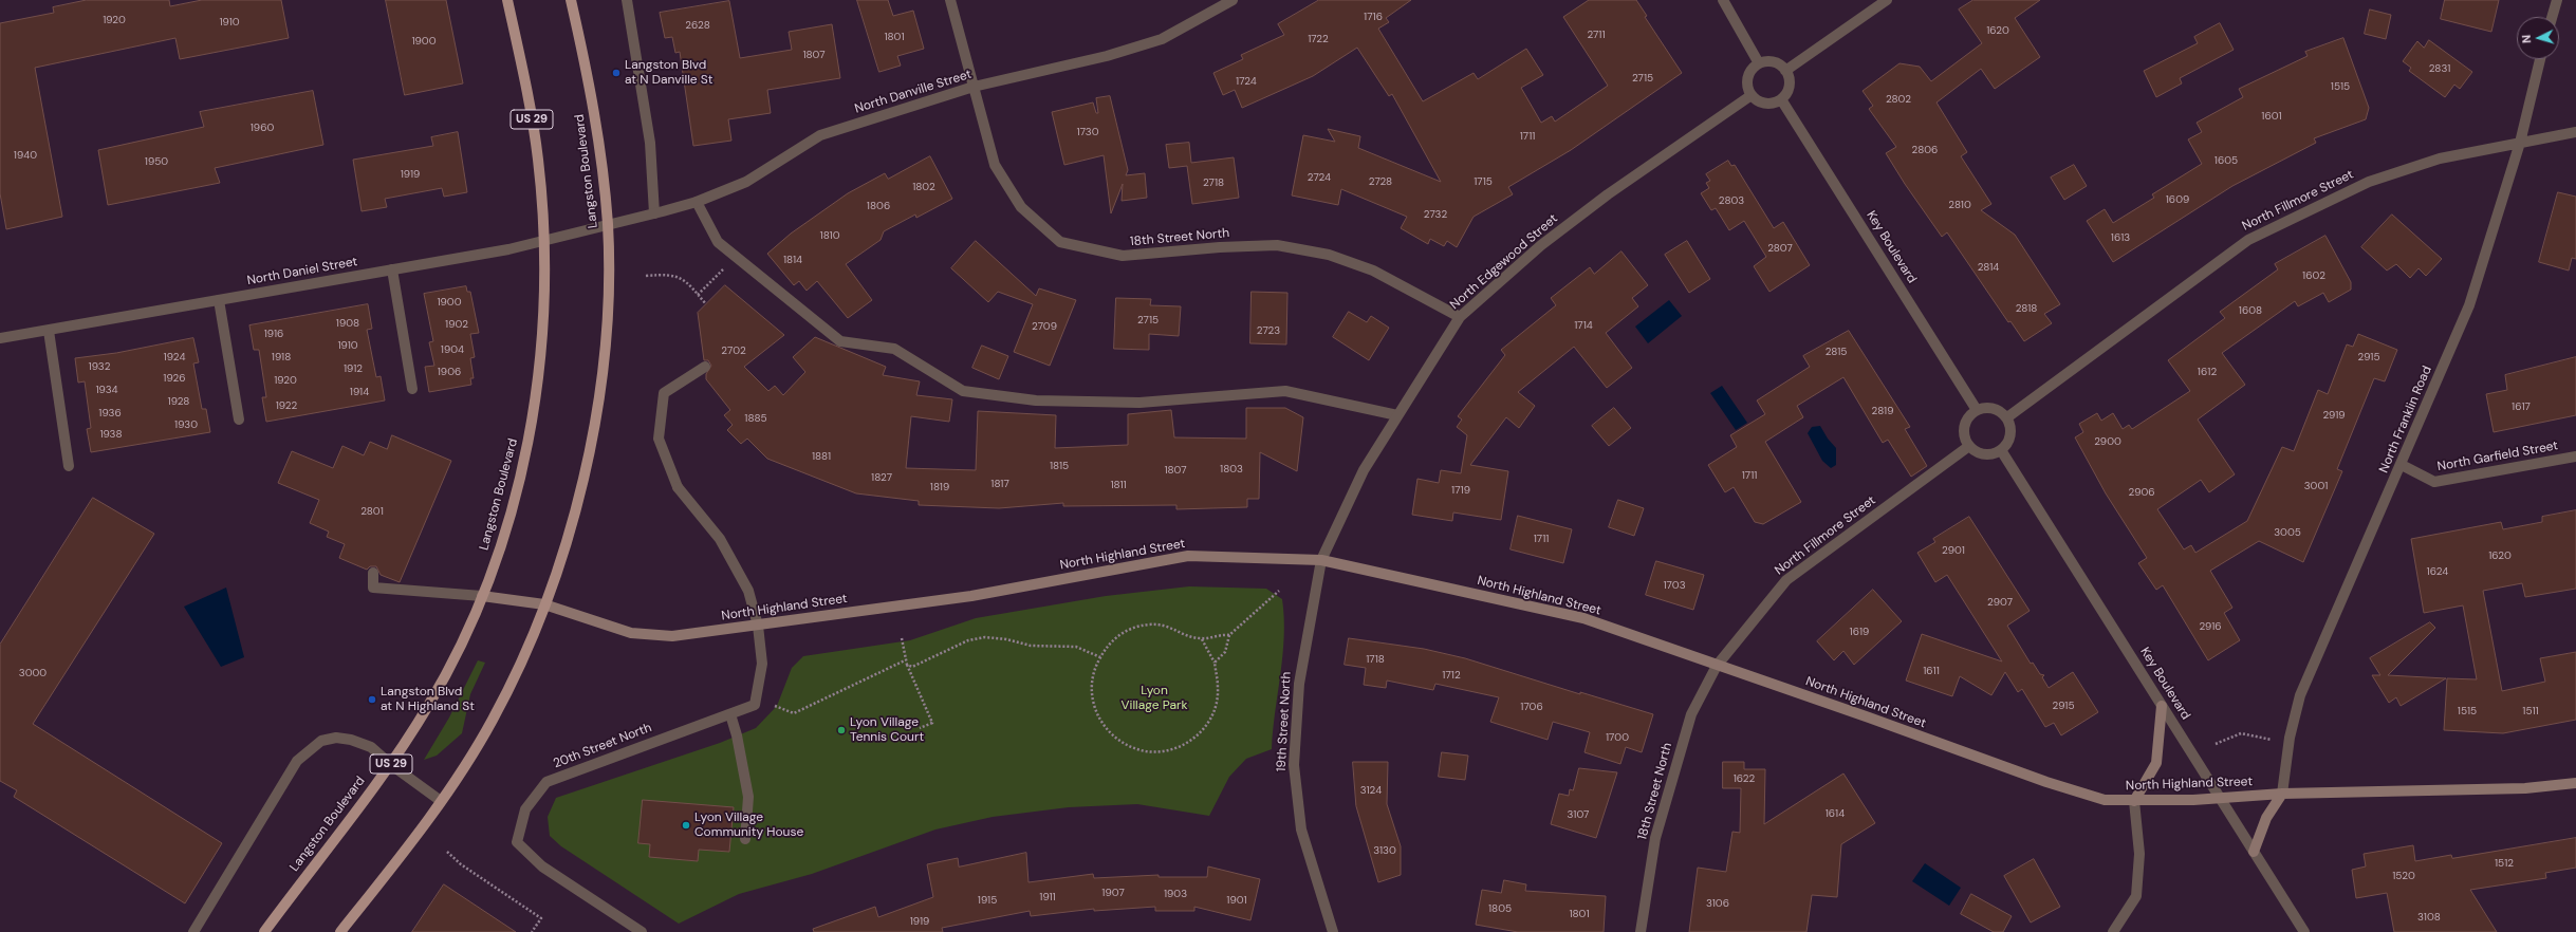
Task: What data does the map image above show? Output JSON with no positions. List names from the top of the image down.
{
  "streets": {
    "main road": ["US 29", "Langston Boulevard"],
    "street": [
      "North Danville Street",
      "North Fillmore Street",
      "18th Street North",
      "Key Boulevard",
      "North Edgewood Street",
      "North Daniel Street",
      "North Franklin Road",
      "North Garfield Street",
      "North Highland Street",
      "19th Street North",
      "20th Street North"
    ]
  },
  "crossings": [
    ["North Danville Street", "Langston Boulevard"],
    ["North Danville Street", "18th Street North"],
    ["North Danville Street", "North Daniel Street"],
    ["Langston Boulevard", "North Daniel Street"],
    ["Langston Boulevard", "North Highland Street"],
    ["North Fillmore Street", "18th Street North"],
    ["North Fillmore Street", "Key Boulevard"],
    ["North Fillmore Street", "North Franklin Road"],
    ["North Fillmore Street", "North Highland Street"],
    ["18th Street North", "North Edgewood Street"],
    ["18th Street North", "North Highland Street"],
    ["Key Boulevard", "North Edgewood Street"],
    ["Key Boulevard", "North Highland Street"],
    ["North Edgewood Street", "North Highland Street"],
    ["North Edgewood Street", "19th Street North"],
    ["North Franklin Road", "North Garfield Street"],
    ["North Franklin Road", "North Highland Street"],
    ["North Highland Street", "19th Street North"],
    ["North Highland Street", "20th Street North"]
  ],
  "parks": ["Lyon Village Park"],
  "places": [
    "Langston Blvd at N Danville St",
    "Langston Blvd at N Highland St",
    "Lyon Village Tennis Court",
    "Lyon Village Community House"
  ],
  "house_numbers": [
    "1716",
    "1920",
    "1910",
    "2628",
    "1620",
    "2711",
    "1801",
    "1722",
    "1900",
    "1807",
    "2831",
    "2715",
    "1724",
    "1515",
    "2802",
    "1601",
    "1960",
    "1730",
    "1711",
    "2806",
    "1940",
    "1605",
    "1950",
    "1919",
    "2724",
    "2728",
    "1715",
    "2718",
    "1802",
    "1609",
    "2803",
    "2810",
    "1806",
    "2732",
    "1810",
    "1613",
    "2807",
    "1814",
    "2814",
    "1602",
    "1900",
    "2818",
    "1608",
    "2715",
    "1908",
    "1902",
    "1714",
    "2709",
    "2723",
    "1916",
    "1910",
    "1904",
    "2702",
    "2815",
    "1924",
    "1918",
    "2915",
    "1932",
    "1912",
    "1906",
    "1612",
    "1926",
    "1920",
    "1934",
    "1914",
    "1928",
    "1922",
    "1617",
    "2819",
    "1936",
    "2919",
    "1885",
    "1930",
    "1938",
    "2900",
    "1881",
    "1815",
    "1803",
    "1807",
    "1711",
    "1827",
    "1817",
    "1811",
    "3001",
    "1819",
    "1719",
    "2906",
    "2801",
    "3005",
    "1711",
    "2901",
    "1620",
    "1624",
    "1703",
    "2907",
    "2916",
    "1619",
    "1718",
    "1611",
    "3000",
    "1712",
    "2915",
    "1706",
    "1515",
    "1511",
    "1700",
    "1622",
    "3124",
    "1614",
    "3107",
    "3130",
    "1512",
    "1520",
    "1907",
    "1903",
    "1911",
    "1915",
    "1901",
    "3106",
    "1805",
    "1801",
    "3108",
    "1919"
  ],
  "north": "left"
}
